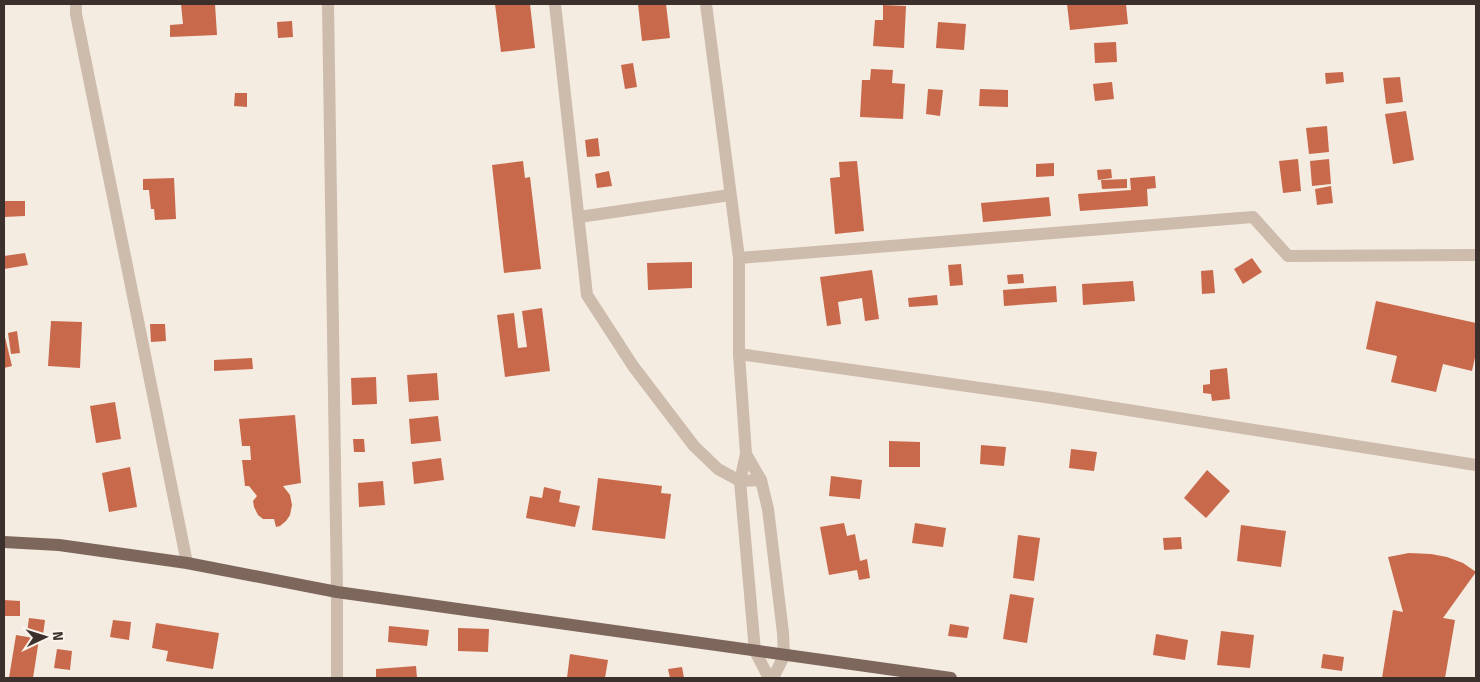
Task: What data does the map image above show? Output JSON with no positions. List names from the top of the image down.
{
  "north": "right"
}
